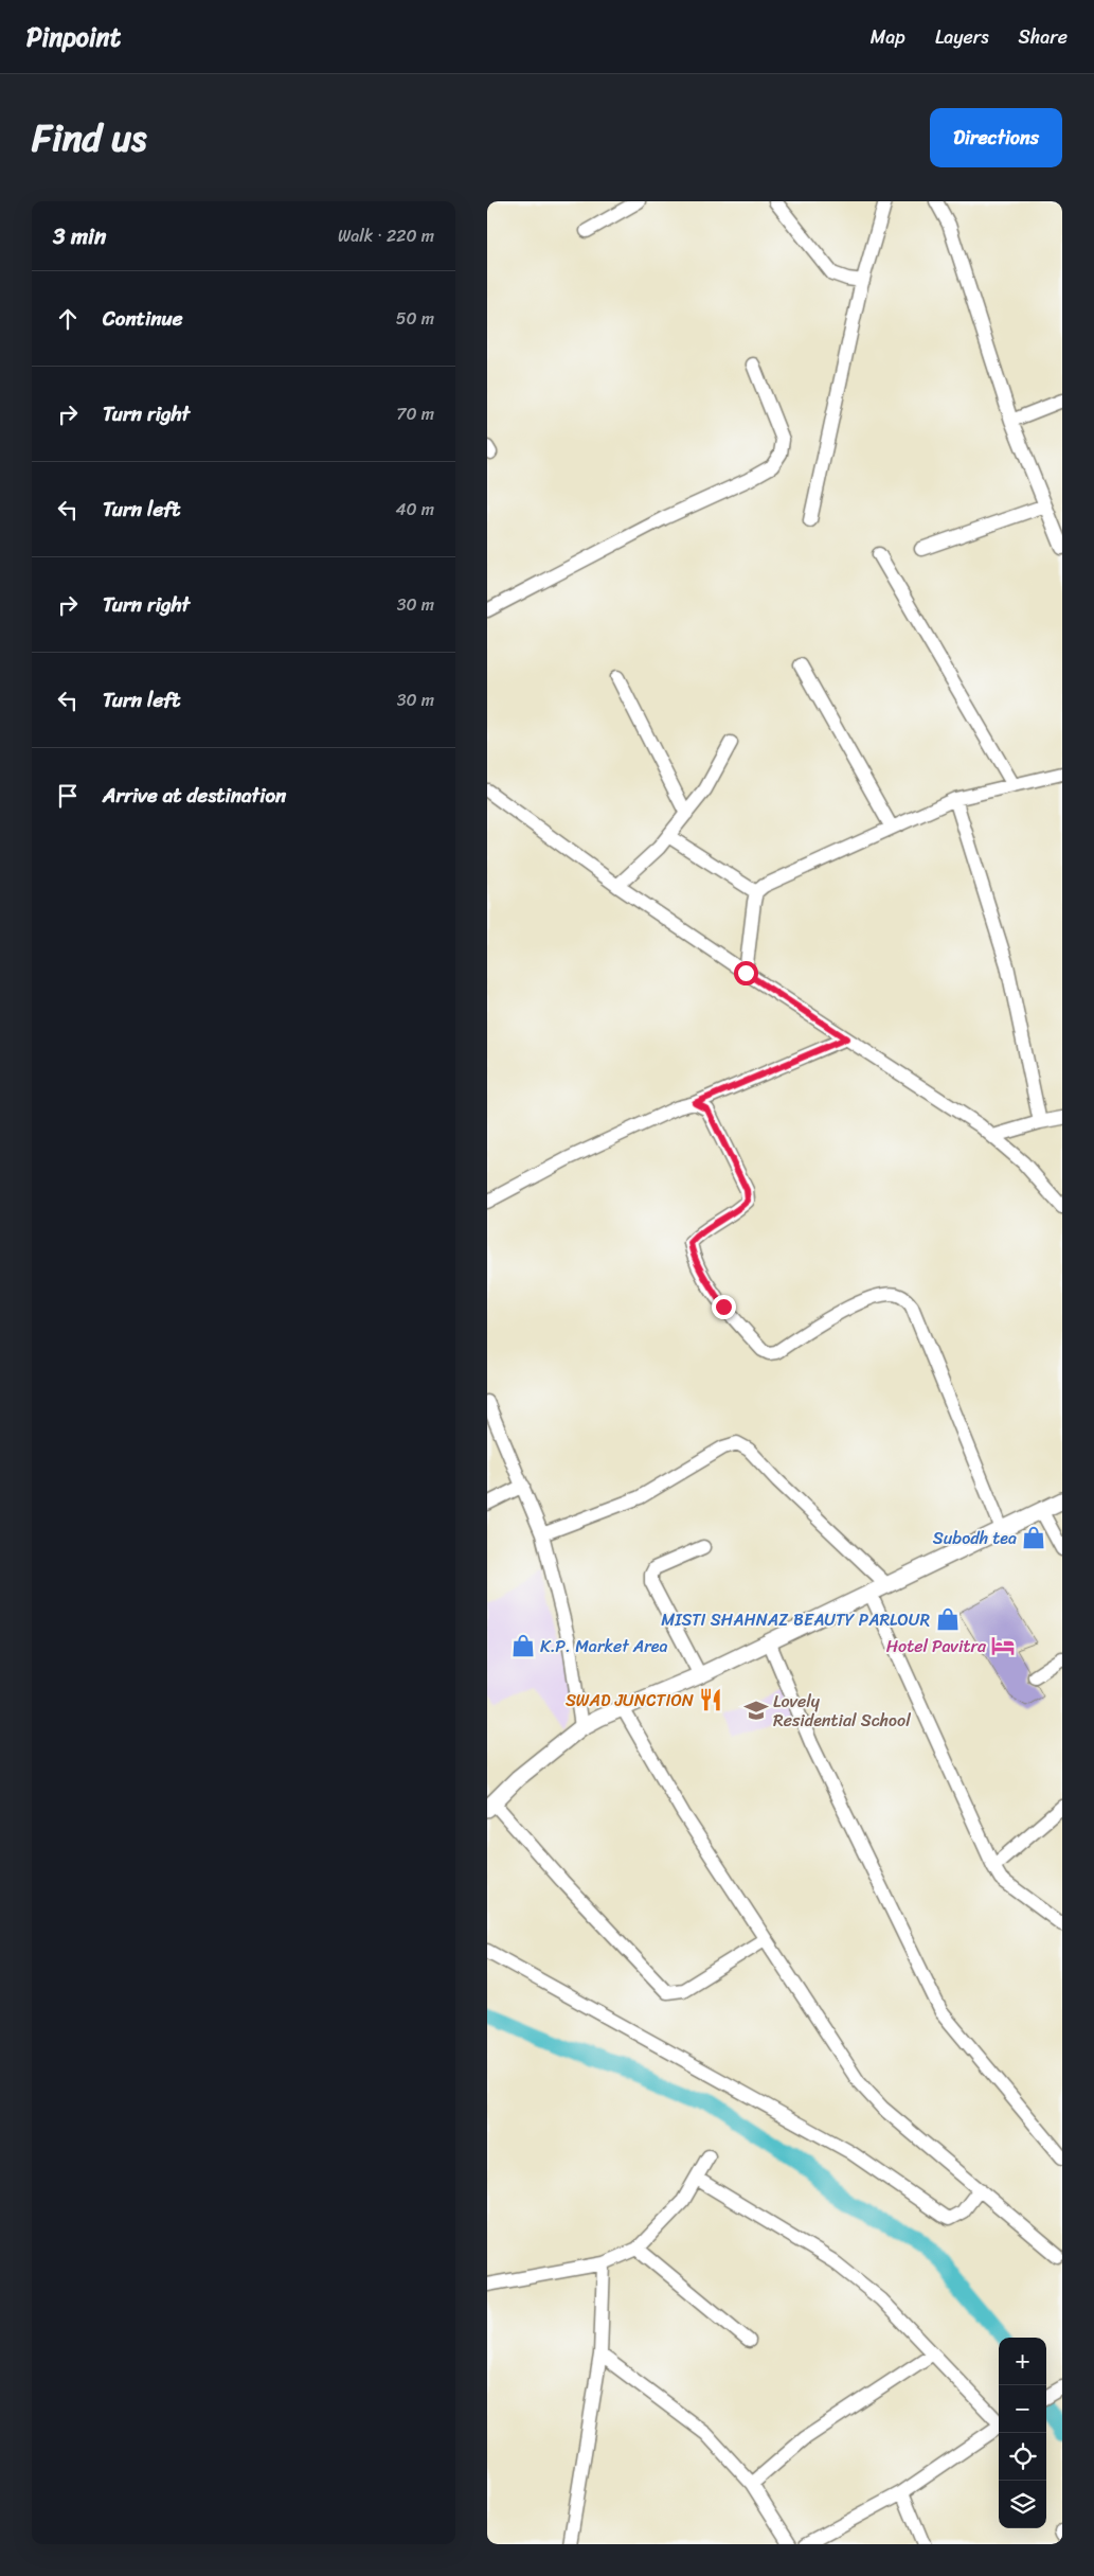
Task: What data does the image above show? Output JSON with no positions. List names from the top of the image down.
{
  "places": {
    "shop": ["Subodh tea", "MISTI SHAHNAZ BEAUTY PARLOUR", "K.P. Market Area"],
    "hotel": ["Hotel Pavitra"],
    "restaurant": ["SWAD JUNCTION"],
    "school or university": ["Lovely Residential School"]
  },
  "page": {
    "header": "Pinpoint",
    "nav": ["Map", "Layers", "Share"],
    "title": "Find us",
    "buttons": "Directions",
    "heading": ["3 min", "Walk · 220 m"],
    "list": [
      ["Continue", "50 m"],
      ["Turn right", "70 m"],
      ["Turn left", "40 m"],
      ["Turn right", "30 m"],
      ["Turn left", "30 m"],
      "Arrive at destination"
    ],
    "map_buttons": ["+", "−"]
  }
}
